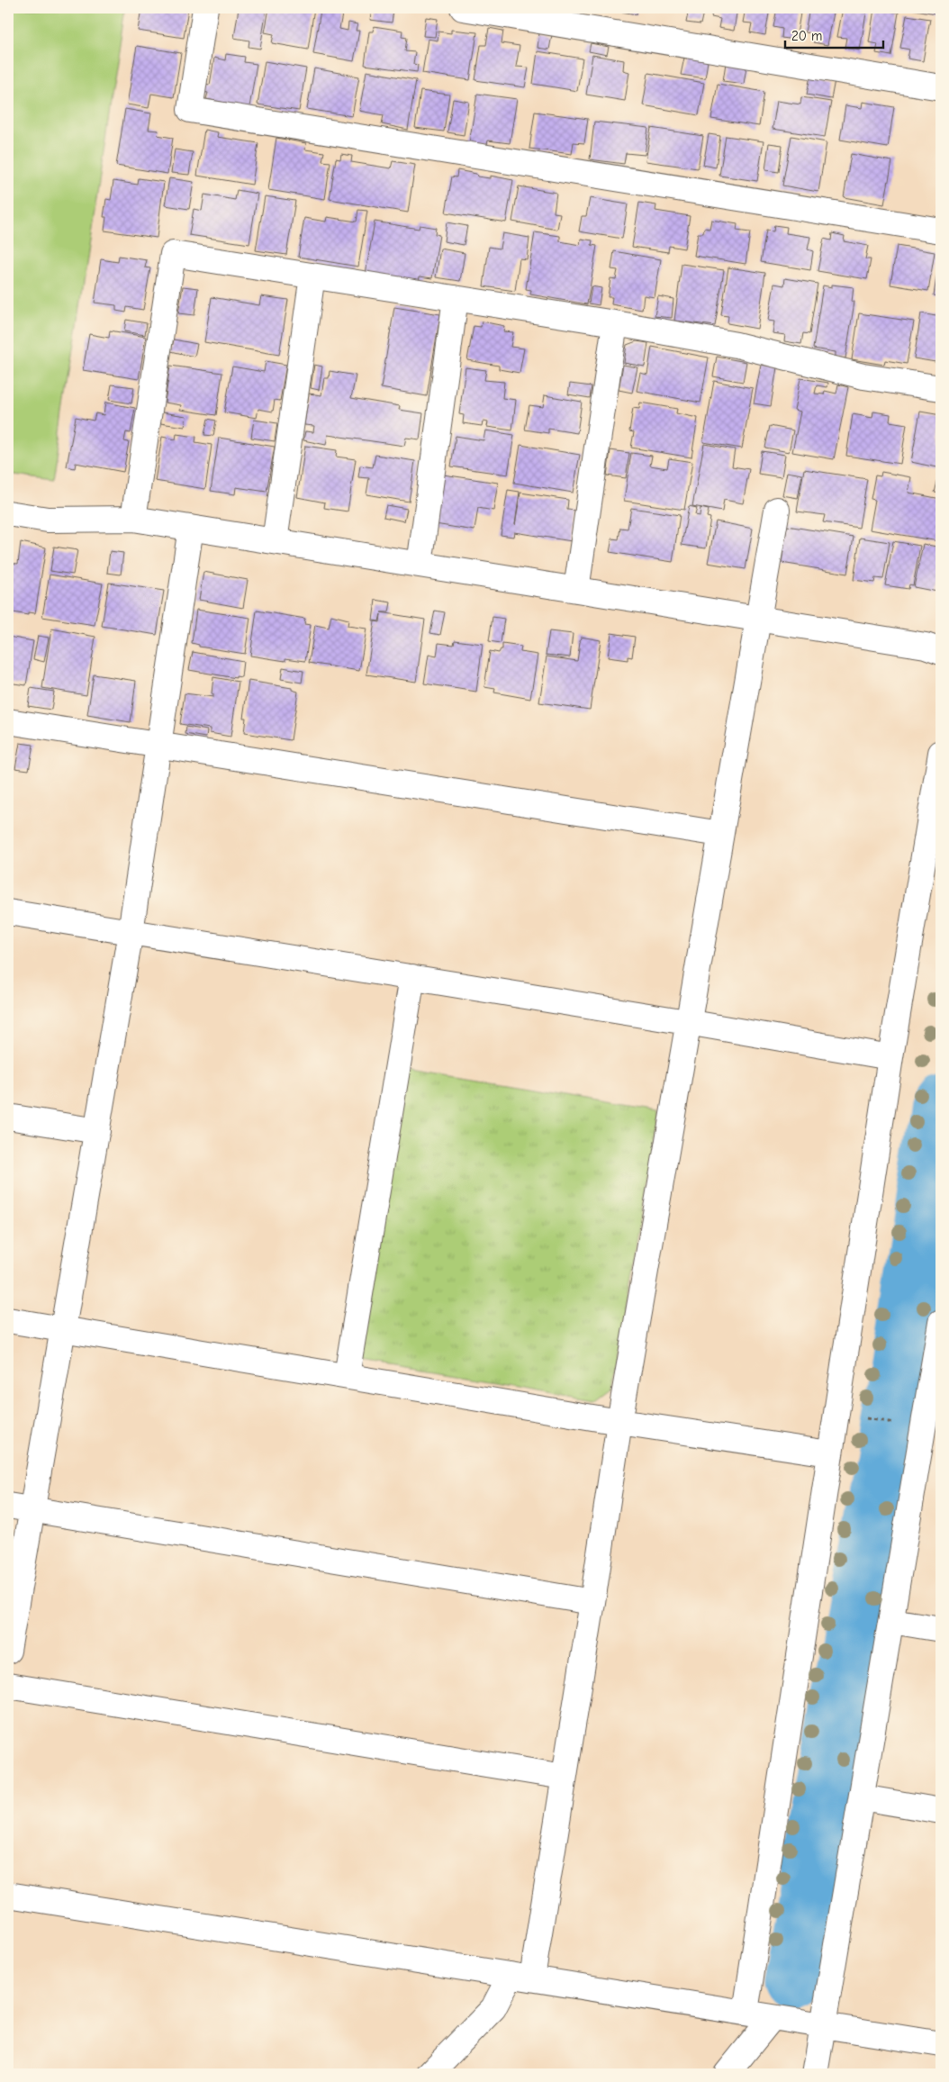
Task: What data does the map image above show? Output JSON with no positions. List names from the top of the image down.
{
  "scale_bar": "20 m"
}
